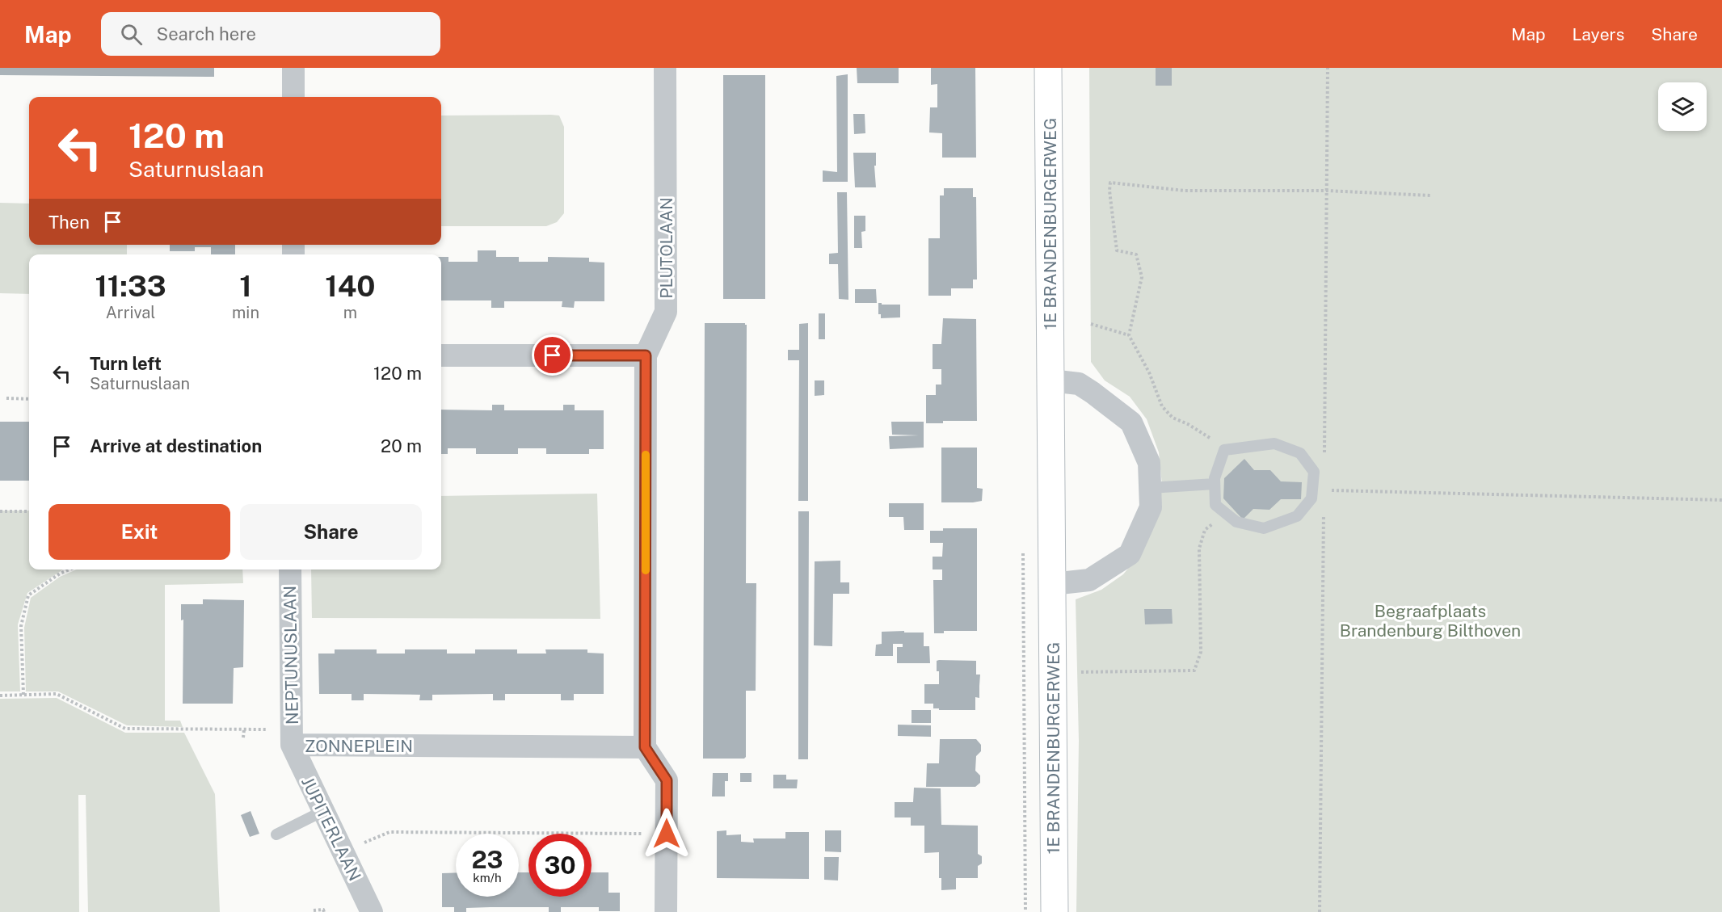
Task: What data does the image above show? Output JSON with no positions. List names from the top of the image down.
{
  "streets": {
    "street": [
      "1E BRANDENBURGERWEG",
      "PLUTOLAAN",
      "NEPTUNUSLAAN",
      "ZONNEPLEIN",
      "JUPITERLAAN"
    ]
  },
  "crossings": [
    ["PLUTOLAAN", "ZONNEPLEIN"],
    ["NEPTUNUSLAAN", "ZONNEPLEIN"],
    ["NEPTUNUSLAAN", "JUPITERLAAN"],
    ["ZONNEPLEIN", "JUPITERLAAN"]
  ],
  "parks": ["Begraafplaats Brandenburg Bilthoven"],
  "page": {
    "header": "Map",
    "search": "Search here",
    "nav": ["Map", "Layers", "Share"],
    "turn": ["120 m", "Saturnuslaan"],
    "then": "Then",
    "eta": [
      "11:33",
      "Arrival",
      "1",
      "min",
      "140",
      "m"
    ],
    "list": [
      {
        "name": "Turn left",
        "note": "Saturnuslaan",
        "value": "120 m"
      },
      {
        "name": "Arrive at destination",
        "value": "20 m"
      }
    ],
    "buttons": ["Exit", "Share"],
    "speed": "23 km/h",
    "limit": "30"
  }
}
